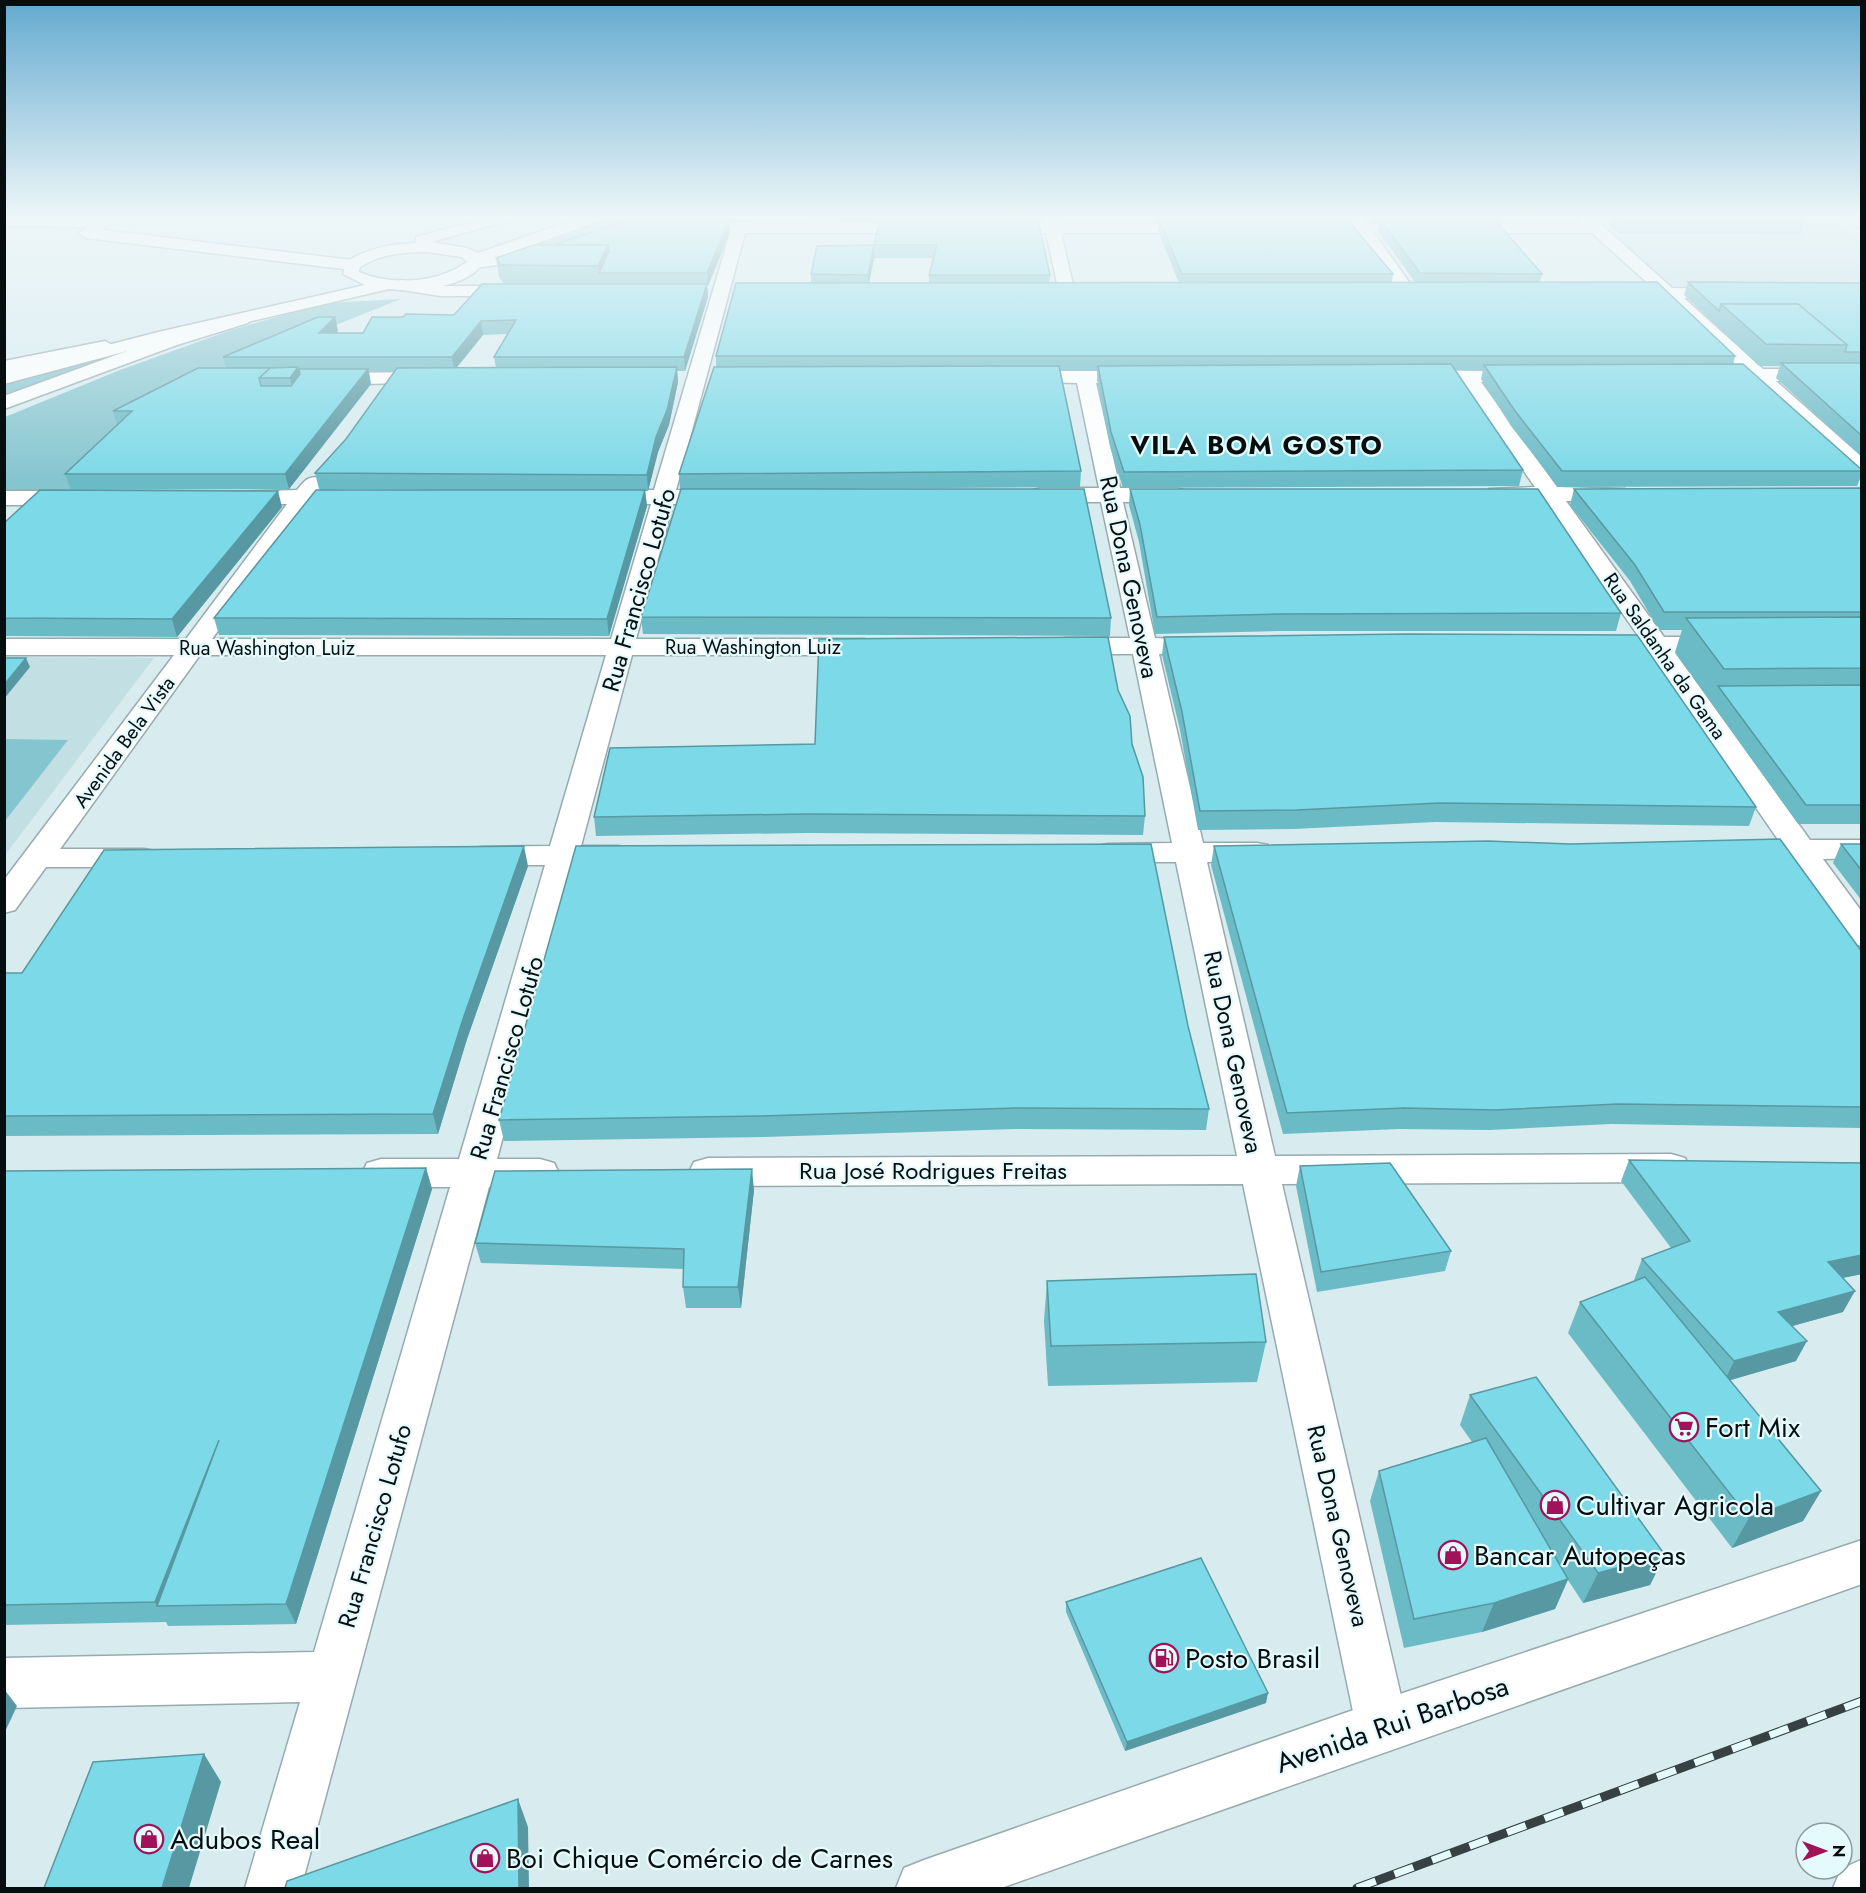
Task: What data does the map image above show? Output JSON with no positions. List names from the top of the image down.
{
  "streets": {
    "main road": [
      "Rua Dona Genoveva",
      "Rua Francisco Lotufo",
      "Rua Washington Luiz",
      "Rua Saldanha da Gama",
      "Avenida Bela Vista",
      "Rua José Rodrigues Freitas",
      "Avenida Rui Barbosa"
    ]
  },
  "crossings": [
    ["Rua Dona Genoveva", "Rua José Rodrigues Freitas"],
    ["Rua Dona Genoveva", "Avenida Rui Barbosa"],
    ["Rua Francisco Lotufo", "Rua Washington Luiz"],
    ["Rua Washington Luiz", "Avenida Bela Vista"]
  ],
  "districts": ["VILA BOM GOSTO"],
  "places": {
    "supermarket": ["Fort Mix"],
    "shop": [
      "Cultivar Agricola",
      "Bancar Autopeças",
      "Adubos Real",
      "Boi Chique Comércio de Carnes"
    ],
    "fuel station": ["Posto Brasil"]
  },
  "north": "right"
}
